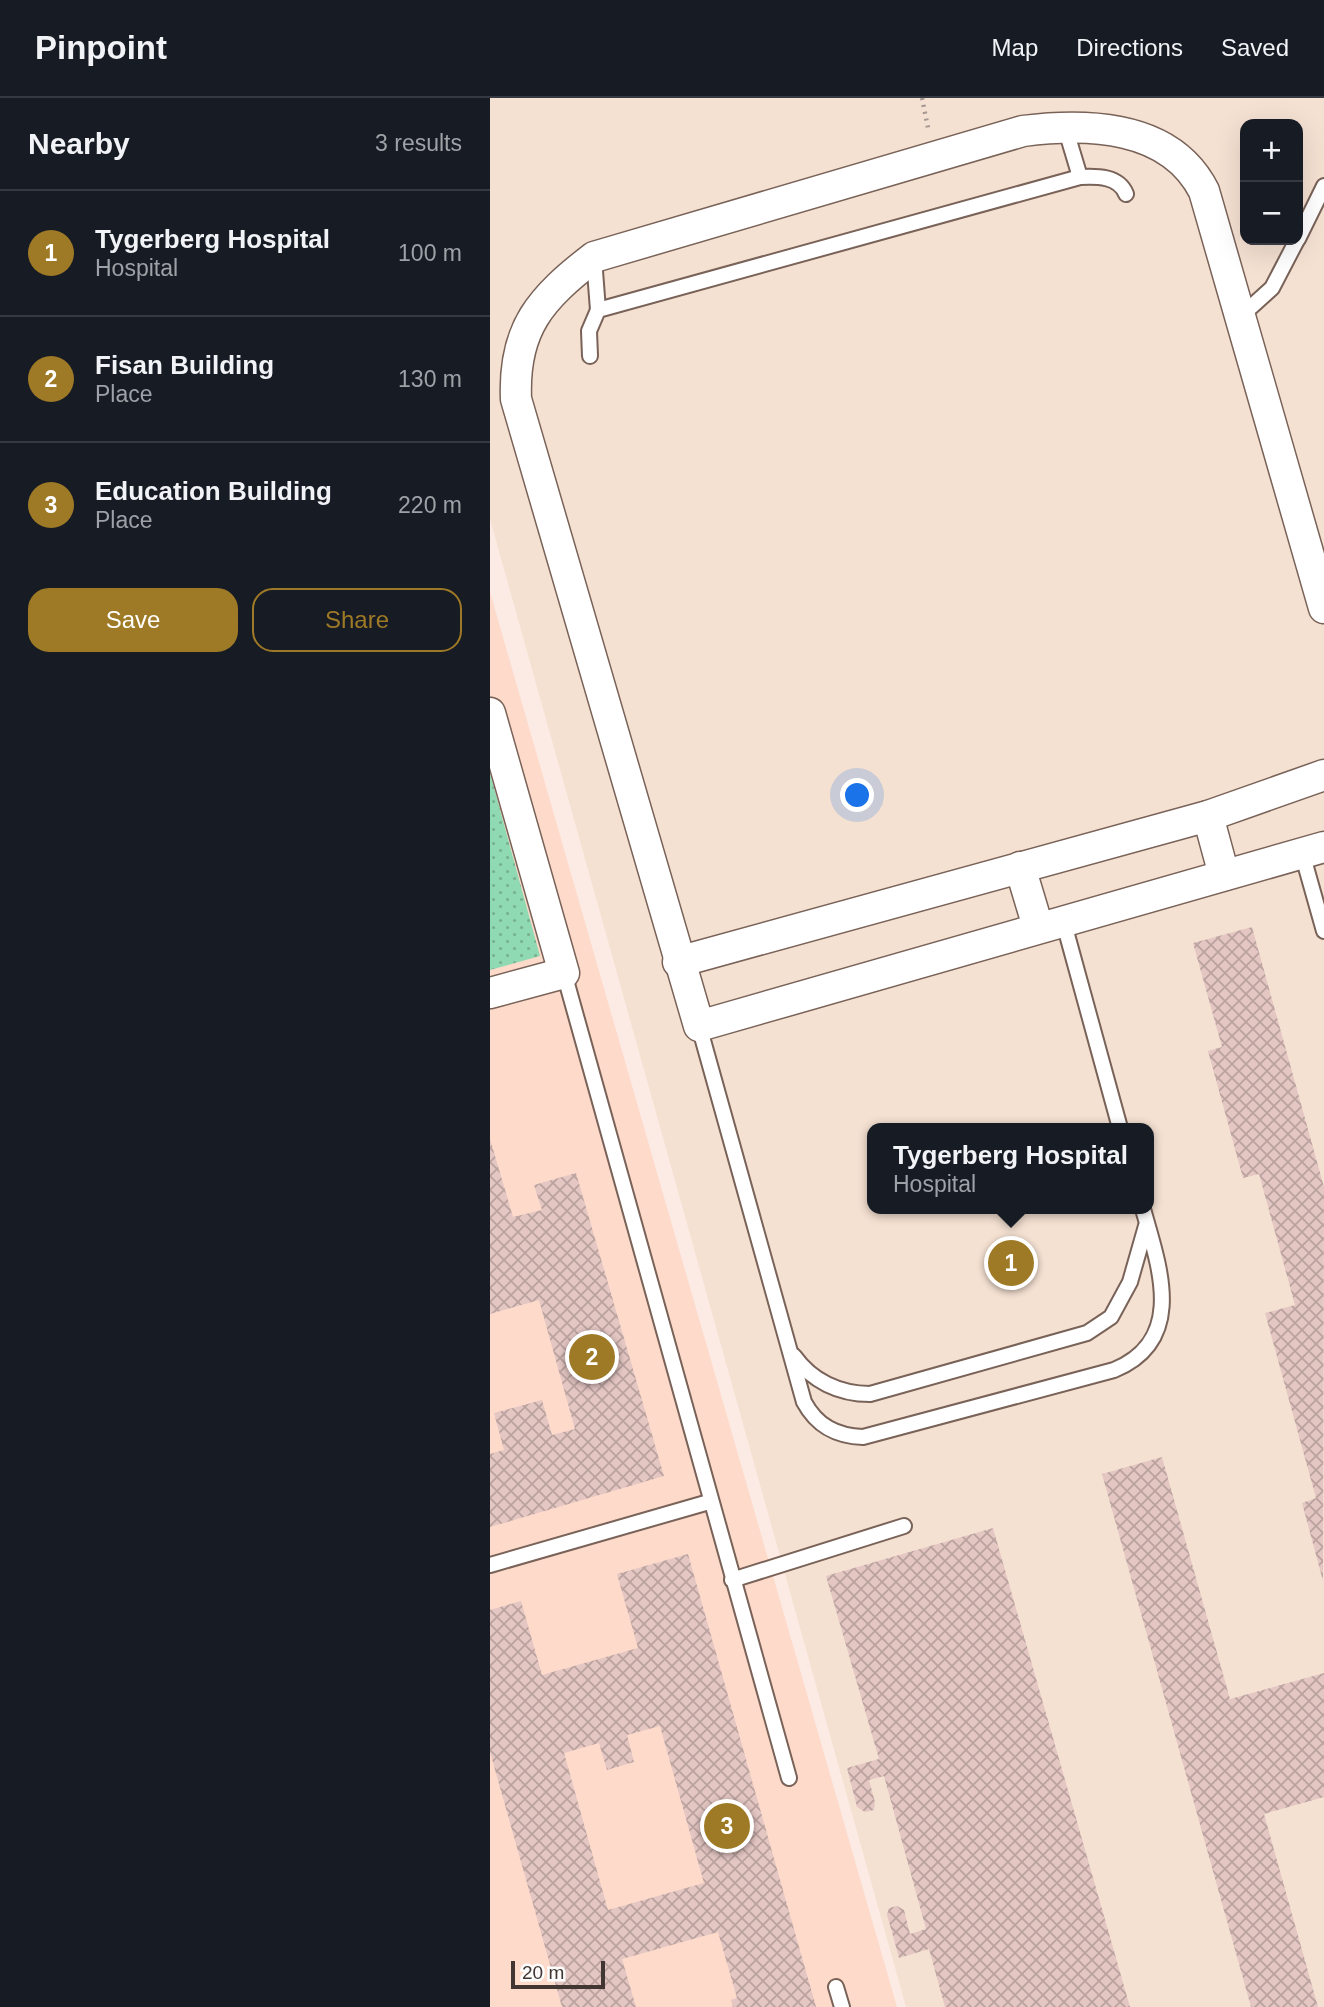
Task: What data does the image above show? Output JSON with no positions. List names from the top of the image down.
{
  "scale_bar": "20 m",
  "page": {
    "header": "Pinpoint",
    "nav": ["Map", "Directions", "Saved"],
    "heading": ["Nearby", "3 results"],
    "map_buttons": ["+", "−"],
    "list": [
      {
        "mark": "1",
        "name": "Tygerberg Hospital",
        "note": "Hospital",
        "value": "100 m"
      },
      {
        "mark": "2",
        "name": "Fisan Building",
        "note": "Place",
        "value": "130 m"
      },
      {
        "mark": "3",
        "name": "Education Building",
        "note": "Place",
        "value": "220 m"
      }
    ],
    "buttons": ["Save", "Share"],
    "popup": ["Tygerberg Hospital", "Hospital"],
    "pins": ["1", "2", "3"],
    "scale": "20 m"
  }
}
